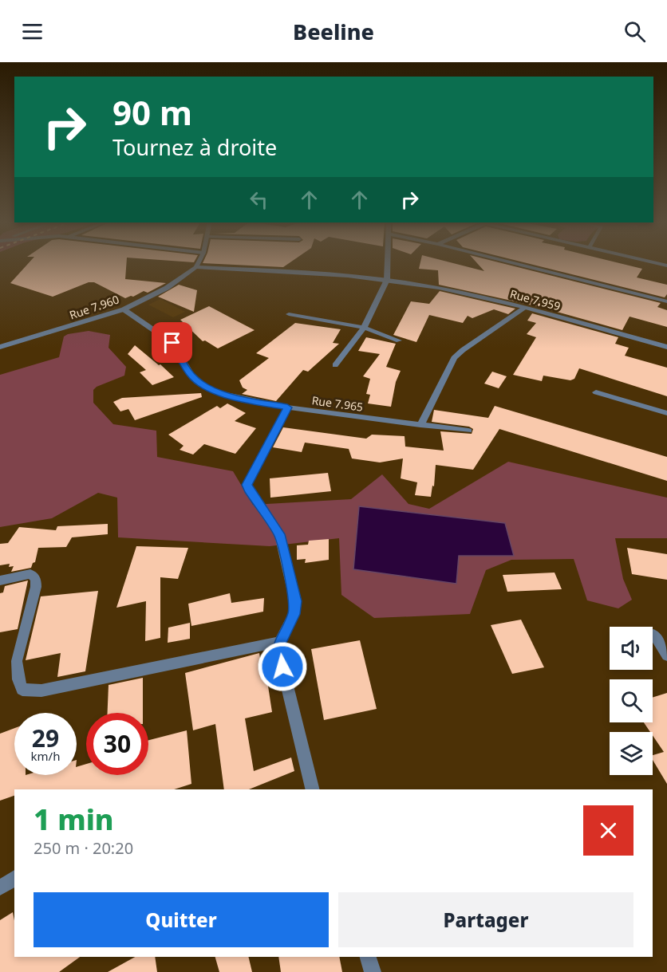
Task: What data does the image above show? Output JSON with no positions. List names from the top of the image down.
{
  "streets": {
    "street": ["Rue 7.959", "Rue 7.960", "Rue 7.965"]
  },
  "crossings": [
    ["Rue 7.959", "Rue 7.960"],
    ["Rue 7.960", "Rue 7.965"]
  ],
  "page": {
    "header": "Beeline",
    "turn": ["90 m", "Tournez à droite"],
    "speed": "29 km/h",
    "limit": "30",
    "heading": ["1 min", "250 m · 20:20"],
    "buttons": ["Quitter", "Partager"]
  }
}
